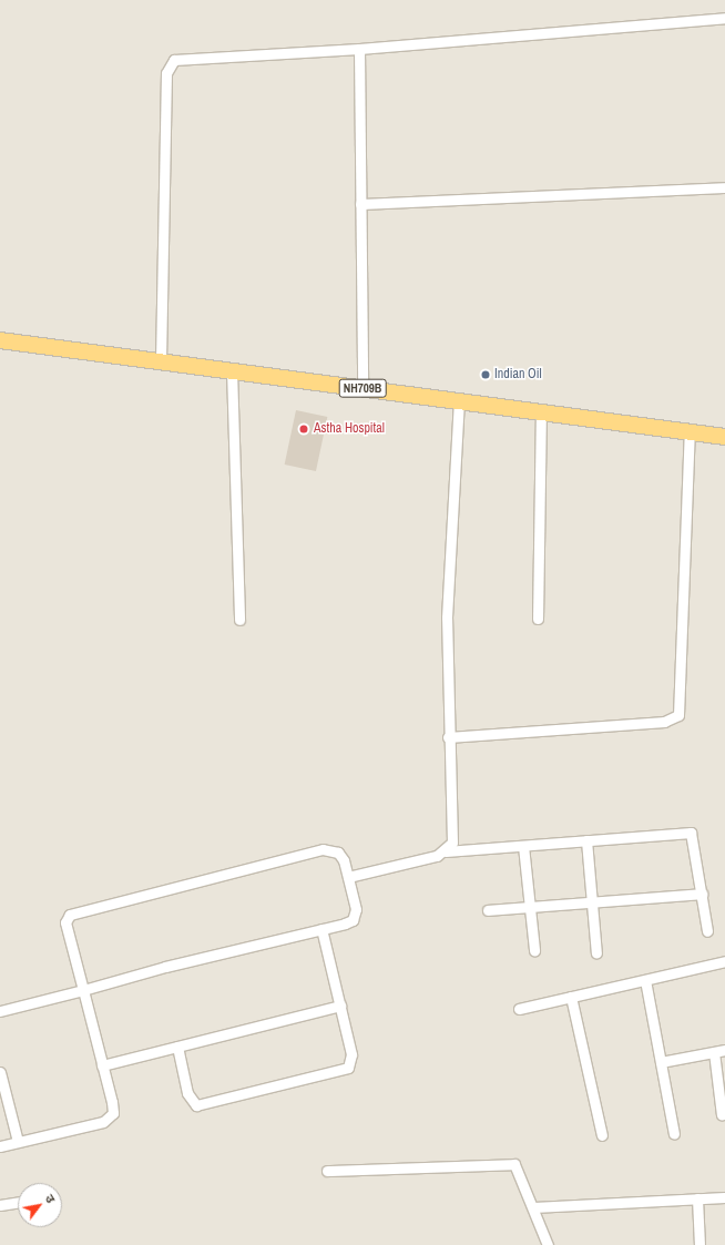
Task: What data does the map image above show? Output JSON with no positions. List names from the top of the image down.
{
  "streets": {
    "highway": ["NH709B"]
  },
  "places": ["Indian Oil", "Astha Hospital"],
  "north": "top right"
}
